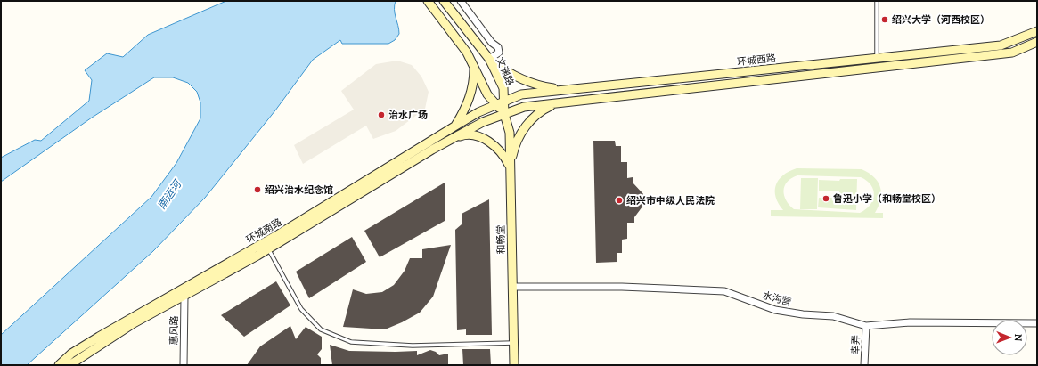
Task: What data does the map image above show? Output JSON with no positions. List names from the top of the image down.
{
  "streets": {
    "main road": [
      "环城西路",
      "文渊路",
      "环城南路",
      "和畅堂"
    ],
    "street": ["水沟营", "惠风路", "幸弄"]
  },
  "crossings": [
    ["环城西路", "文渊路"],
    ["环城西路", "环城南路"],
    ["文渊路", "环城南路"],
    ["文渊路", "和畅堂"],
    ["环城南路", "和畅堂"],
    ["环城南路", "惠风路"],
    ["和畅堂", "水沟营"],
    ["水沟营", "幸弄"]
  ],
  "water": ["南运河"],
  "places": [
    "绍兴大学（河西校区）",
    "治水广场",
    "绍兴治水纪念馆",
    "鲁迅小学（和畅堂校区）",
    "绍兴市中级人民法院"
  ],
  "north": "right"
}
